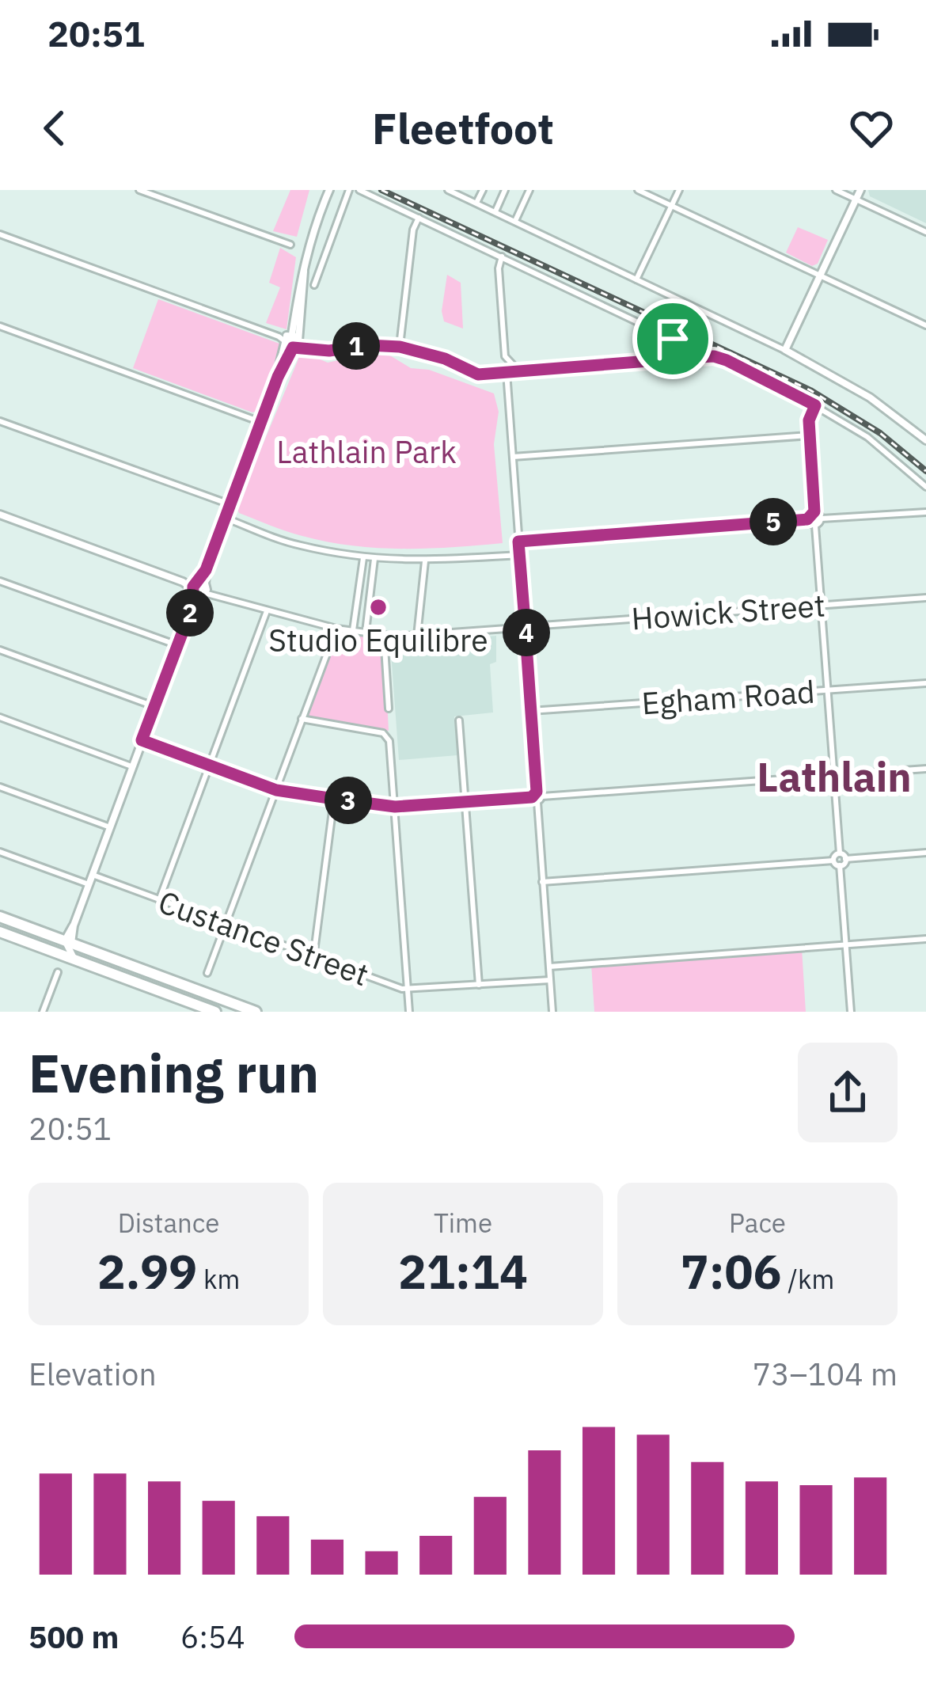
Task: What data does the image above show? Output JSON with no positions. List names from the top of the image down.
{
  "streets": {
    "street": ["Howick Street", "Egham Road", "Custance Street"]
  },
  "districts": ["Lathlain"],
  "parks": ["Lathlain Park"],
  "places": ["Studio Equilibre"],
  "page": {
    "status": "20:51",
    "header": "Fleetfoot",
    "pins": [
      "1",
      "5",
      "2",
      "4",
      "3"
    ],
    "heading": ["Evening run", "20:51"],
    "stats": [
      ["Distance", "2.99 km"],
      ["Time", "21:14"],
      ["Pace", "7:06 /km"]
    ],
    "chart": ["Elevation", "73–104 m"],
    "list": [
      {
        "name": "500 m",
        "note": "6:54"
      }
    ]
  }
}
